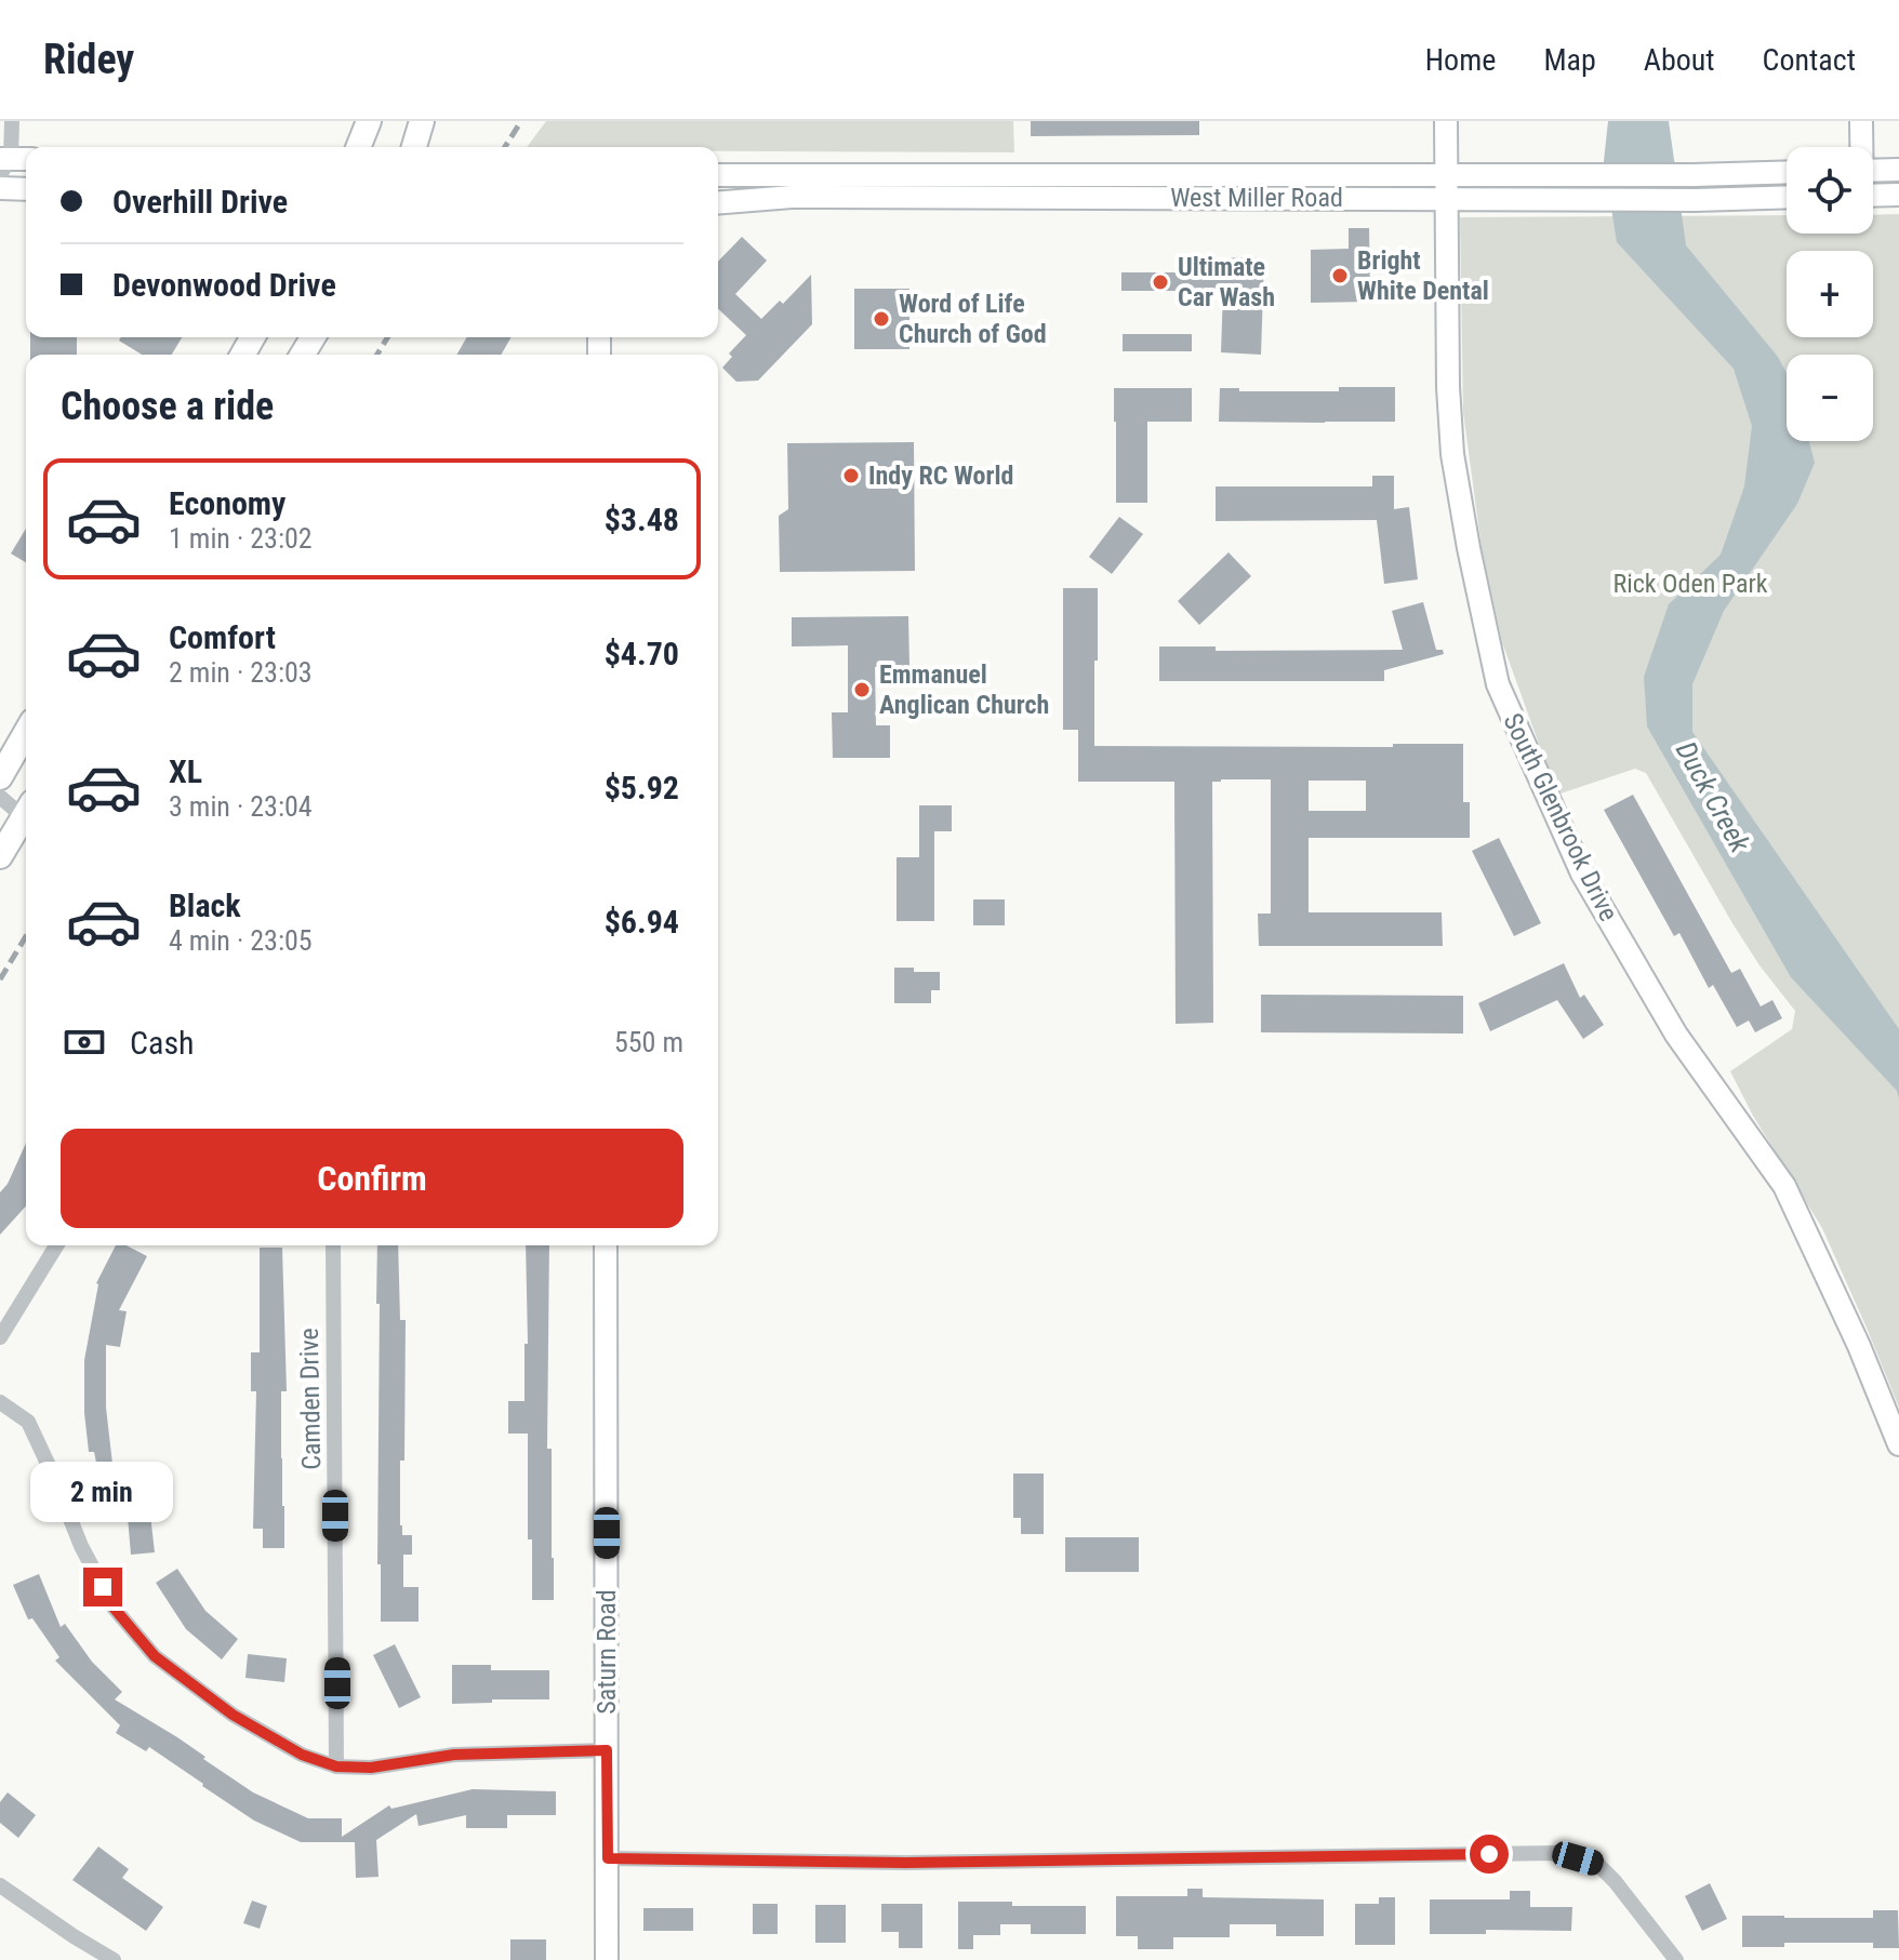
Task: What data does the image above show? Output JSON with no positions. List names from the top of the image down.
{
  "streets": {
    "main road": ["West Miller Road", "South Glenbrook Drive", "Saturn Road"],
    "street": ["Camden Drive"]
  },
  "crossings": [
    ["West Miller Road", "South Glenbrook Drive"]
  ],
  "water": ["Duck Creek"],
  "parks": ["Rick Oden Park"],
  "places": [
    "Bright White Dental",
    "Ultimate Car Wash",
    "Word of Life Church of God",
    "Indy RC World",
    "Emmanuel Anglican Church"
  ],
  "page": {
    "header": "Ridey",
    "nav": [
      "Home",
      "Map",
      "About",
      "Contact"
    ],
    "map_buttons": ["+", "−"],
    "banner": ["Overhill Drive", "Devonwood Drive"],
    "heading": "Choose a ride",
    "list": [
      {
        "name": "Economy",
        "note": "1 min · 23:02",
        "value": "$3.48"
      },
      {
        "name": "Comfort",
        "note": "2 min · 23:03",
        "value": "$4.70"
      },
      {
        "name": "XL",
        "note": "3 min · 23:04",
        "value": "$5.92"
      },
      {
        "name": "Black",
        "note": "4 min · 23:05",
        "value": "$6.94"
      }
    ],
    "pay": ["Cash", "550 m"],
    "buttons": "Confirm",
    "bubble": "2 min"
  }
}
